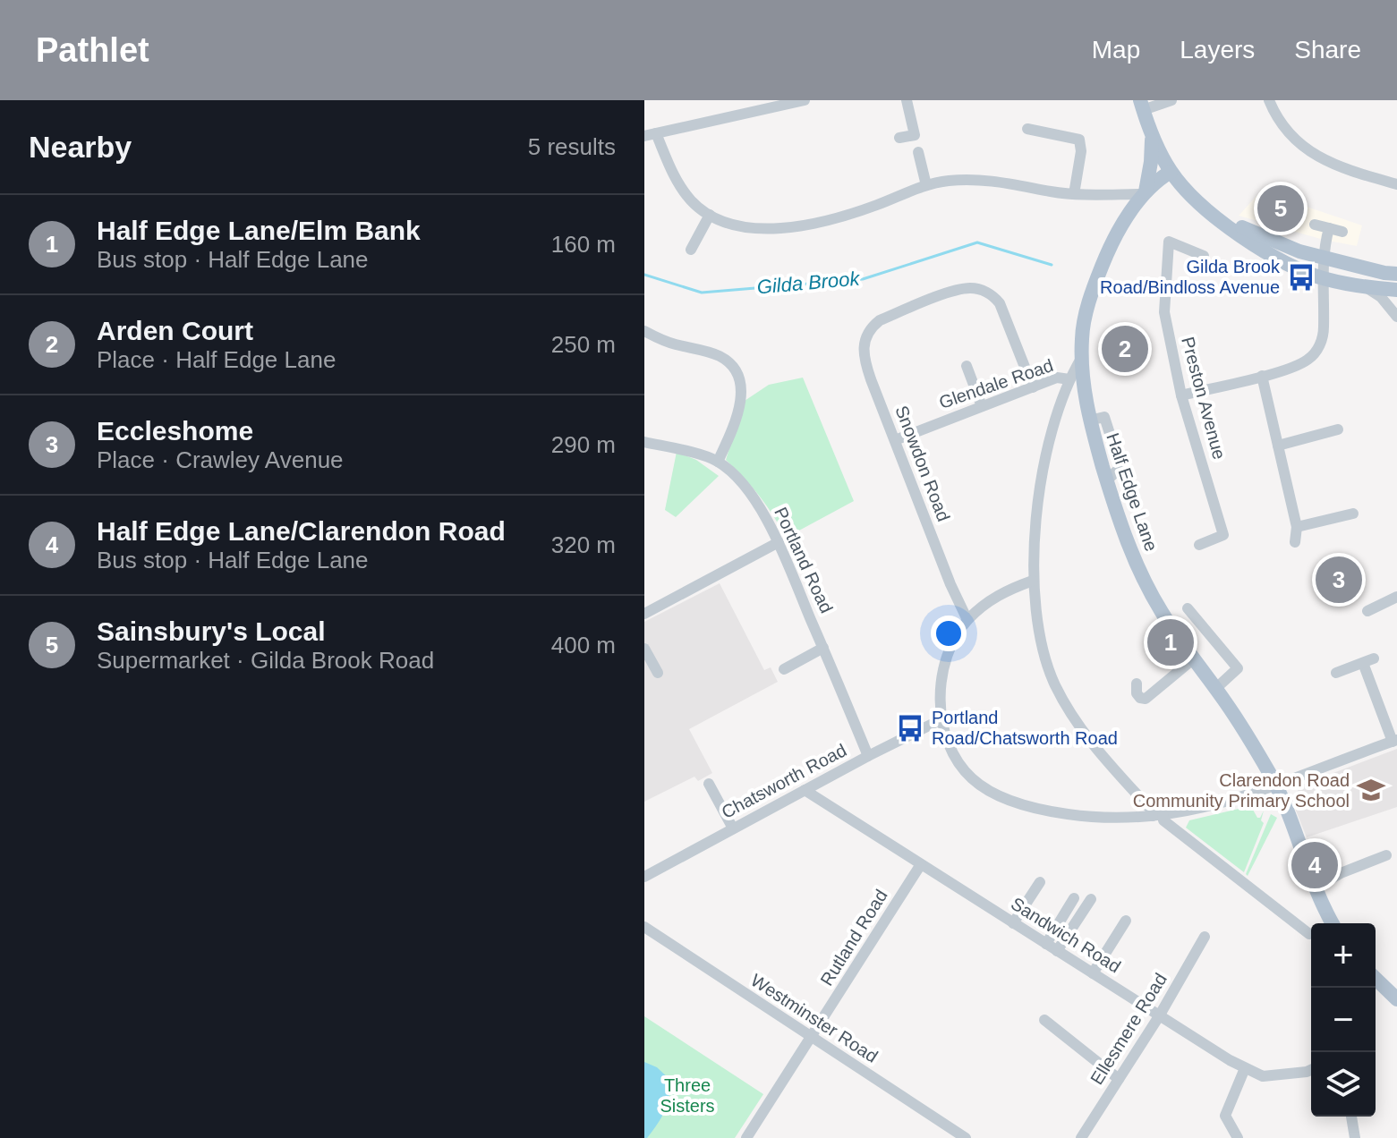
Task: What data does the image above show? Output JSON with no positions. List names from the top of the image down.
{
  "streets": {
    "main road": ["Half Edge Lane"],
    "street": [
      "Glendale Road",
      "Preston Avenue",
      "Snowdon Road",
      "Portland Road",
      "Chatsworth Road",
      "Sandwich Road",
      "Rutland Road",
      "Westminster Road",
      "Ellesmere Road"
    ]
  },
  "crossings": [
    ["Glendale Road", "Snowdon Road"],
    ["Portland Road", "Chatsworth Road"],
    ["Chatsworth Road", "Sandwich Road"],
    ["Sandwich Road", "Rutland Road"],
    ["Sandwich Road", "Ellesmere Road"],
    ["Rutland Road", "Westminster Road"]
  ],
  "water": ["Gilda Brook"],
  "parks": ["Three Sisters"],
  "places": {
    "bus stop": ["Gilda Brook Road/Bindloss Avenue", "Portland Road/Chatsworth Road"],
    "school or university": ["Clarendon Road Community Primary School"]
  },
  "page": {
    "header": "Pathlet",
    "nav": ["Map", "Layers", "Share"],
    "heading": ["Nearby", "5 results"],
    "pins": [
      "5",
      "2",
      "3",
      "1",
      "4"
    ],
    "list": [
      {
        "mark": "1",
        "name": "Half Edge Lane/Elm Bank",
        "note": "Bus stop · Half Edge Lane",
        "value": "160 m"
      },
      {
        "mark": "2",
        "name": "Arden Court",
        "note": "Place · Half Edge Lane",
        "value": "250 m"
      },
      {
        "mark": "3",
        "name": "Eccleshome",
        "note": "Place · Crawley Avenue",
        "value": "290 m"
      },
      {
        "mark": "4",
        "name": "Half Edge Lane/Clarendon Road",
        "note": "Bus stop · Half Edge Lane",
        "value": "320 m"
      },
      {
        "mark": "5",
        "name": "Sainsbury's Local",
        "note": "Supermarket · Gilda Brook Road",
        "value": "400 m"
      }
    ],
    "map_buttons": ["+", "−"]
  }
}
